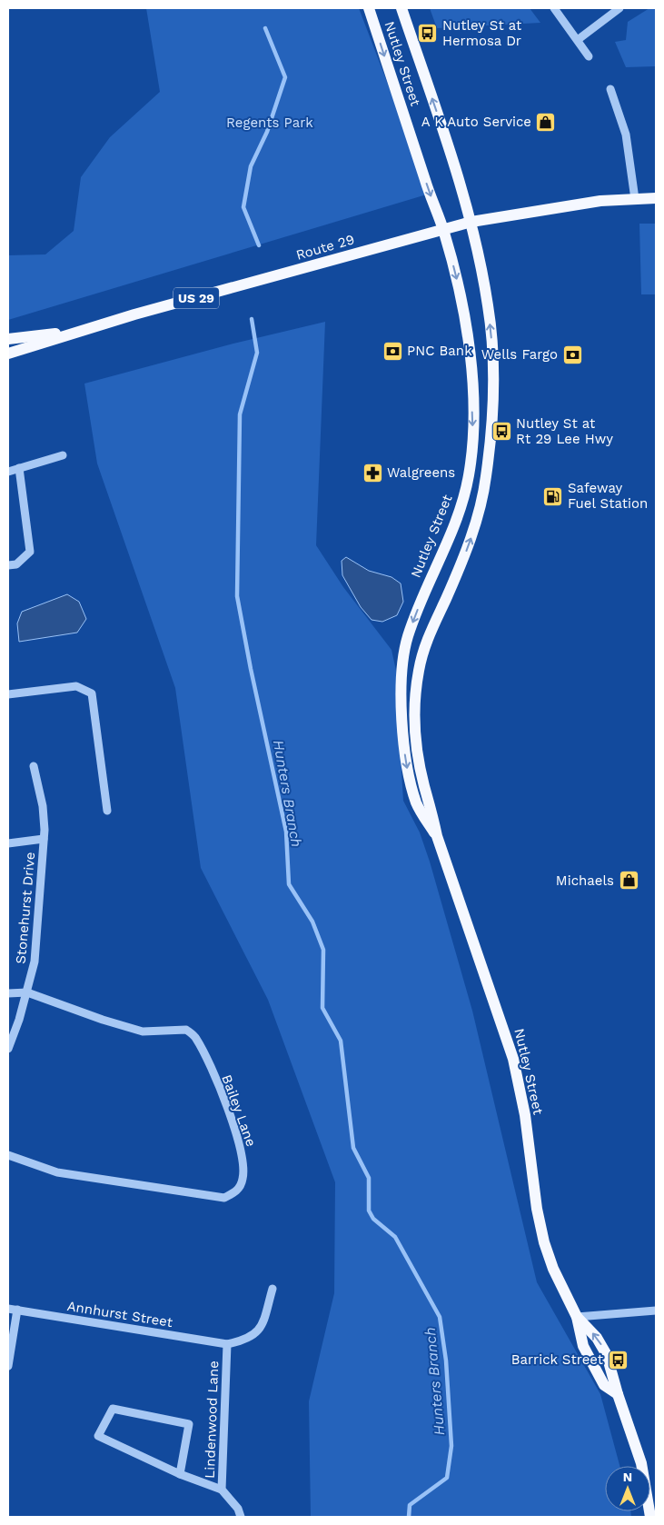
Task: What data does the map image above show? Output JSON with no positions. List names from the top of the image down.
{
  "streets": {
    "main road": ["Nutley Street", "Route 29", "US 29"],
    "street": [
      "Stonehurst Drive",
      "Bailey Lane",
      "Annhurst Street",
      "Lindenwood Lane"
    ]
  },
  "crossings": [
    ["Nutley Street", "Route 29"],
    ["Stonehurst Drive", "Bailey Lane"],
    ["Annhurst Street", "Lindenwood Lane"]
  ],
  "water": ["Hunters Branch"],
  "parks": ["Regents Park"],
  "places": {
    "bus stop": ["Nutley St at Hermosa Dr", "Nutley St at Rt 29 Lee Hwy", "Barrick Street"],
    "shop": ["A K Auto Service", "Michaels"],
    "bank": ["PNC Bank", "Wells Fargo"],
    "pharmacy": ["Walgreens"],
    "fuel station": ["Safeway Fuel Station"]
  },
  "north": "top"
}
